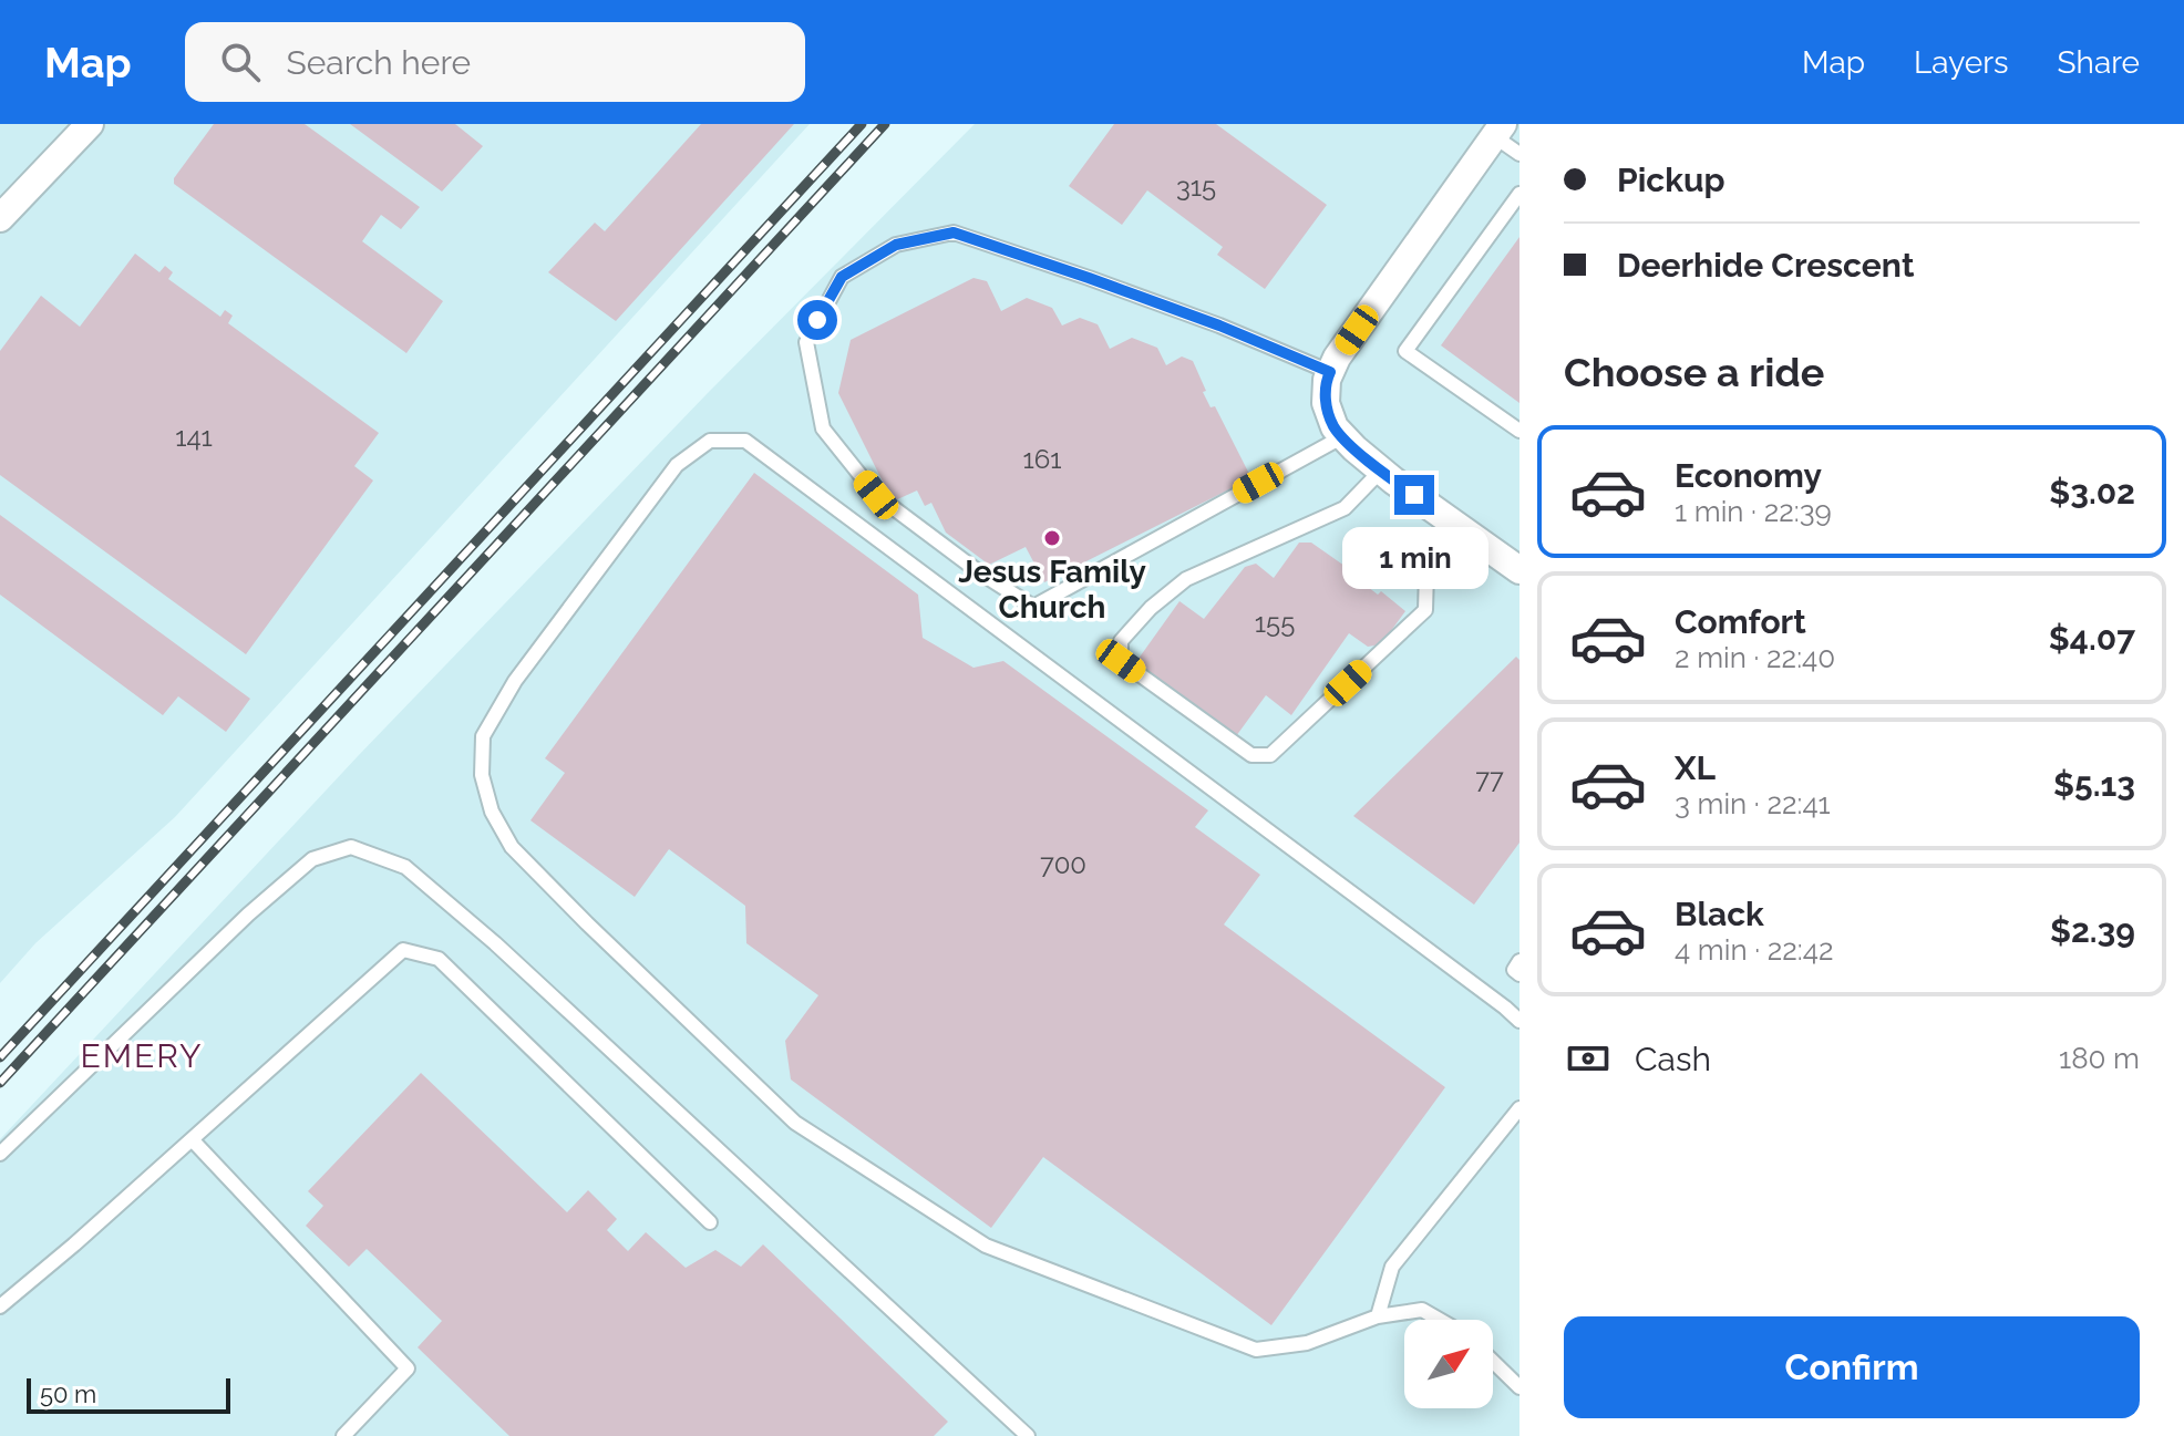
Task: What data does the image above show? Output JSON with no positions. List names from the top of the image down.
{
  "districts": ["EMERY"],
  "places": ["Jesus Family Church"],
  "house_numbers": [
    "315",
    "141",
    "161",
    "155",
    "77",
    "700"
  ],
  "scale_bar": "50 m",
  "north": "top right",
  "page": {
    "header": "Map",
    "search": "Search here",
    "nav": ["Map", "Layers", "Share"],
    "banner": ["Pickup", "Deerhide Crescent"],
    "heading": "Choose a ride",
    "list": [
      {
        "name": "Economy",
        "note": "1 min · 22:39",
        "value": "$3.02"
      },
      {
        "name": "Comfort",
        "note": "2 min · 22:40",
        "value": "$4.07"
      },
      {
        "name": "XL",
        "note": "3 min · 22:41",
        "value": "$5.13"
      },
      {
        "name": "Black",
        "note": "4 min · 22:42",
        "value": "$2.39"
      }
    ],
    "bubble": "1 min",
    "pay": ["Cash", "180 m"],
    "buttons": "Confirm",
    "scale": "50 m"
  }
}
